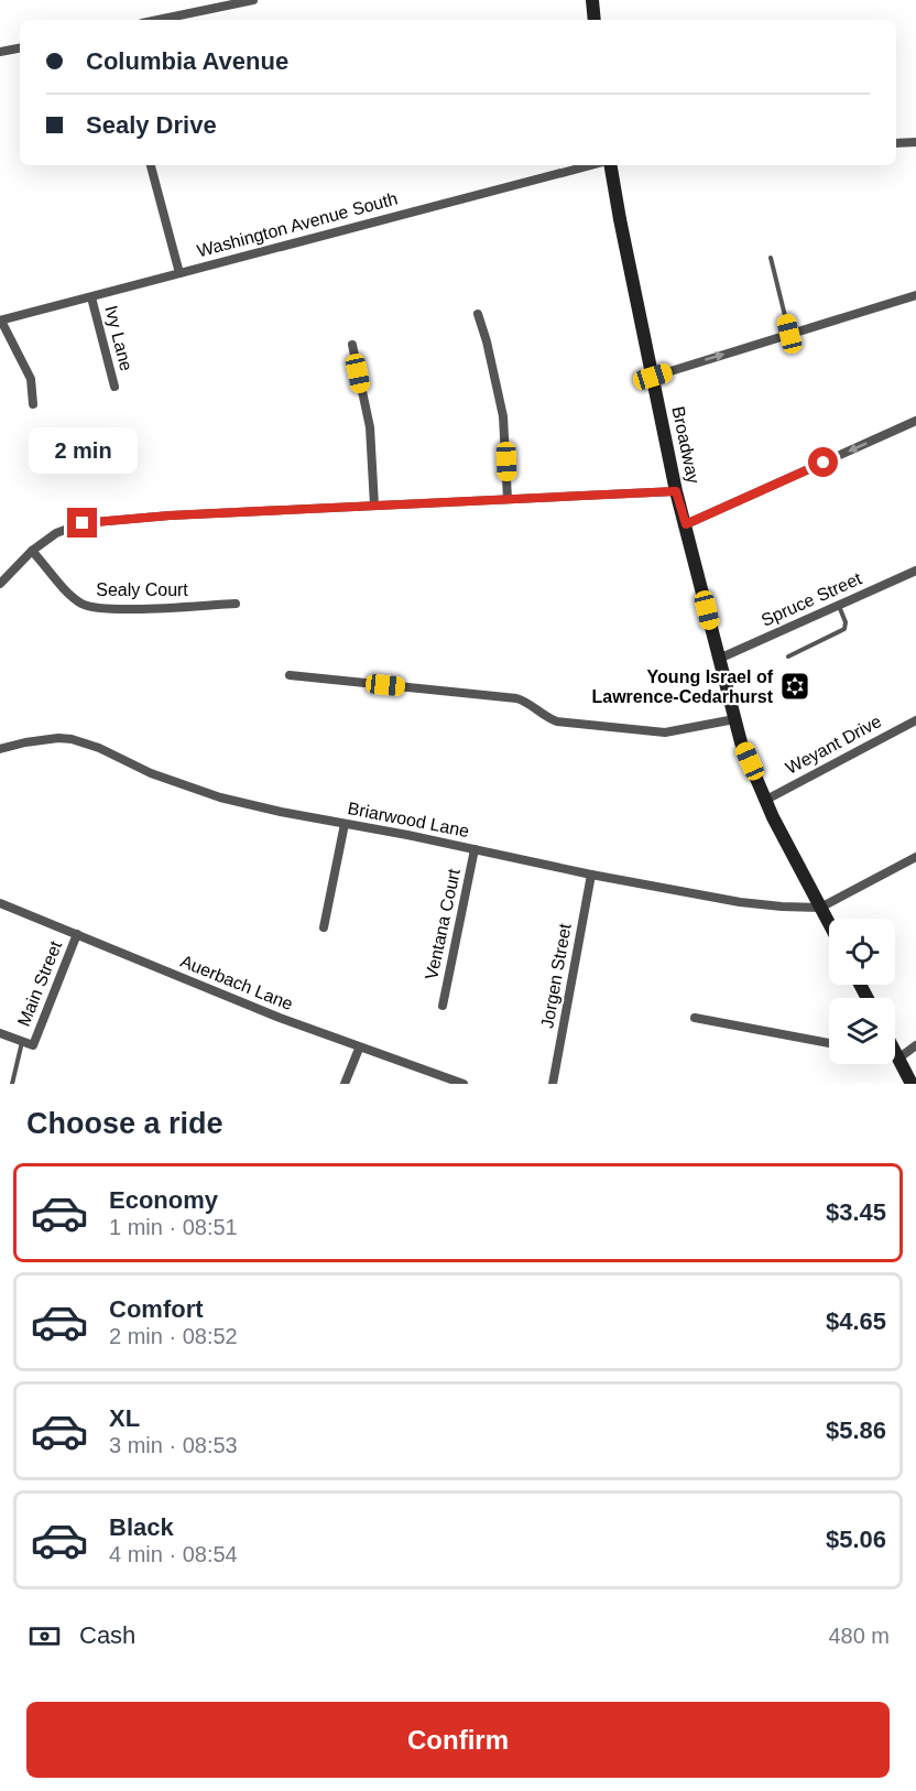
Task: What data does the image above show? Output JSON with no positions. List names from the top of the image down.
{
  "streets": {
    "main road": ["Broadway"],
    "street": [
      "Washington Avenue South",
      "Ivy Lane",
      "Sealy Court",
      "Spruce Street",
      "Weyant Drive",
      "Briarwood Lane",
      "Ventana Court",
      "Jorgen Street",
      "Auerbach Lane",
      "Main Street"
    ]
  },
  "crossings": [
    ["Washington Avenue South", "Ivy Lane"],
    ["Broadway", "Spruce Street"],
    ["Broadway", "Weyant Drive"],
    ["Broadway", "Briarwood Lane"],
    ["Briarwood Lane", "Ventana Court"],
    ["Briarwood Lane", "Jorgen Street"],
    ["Auerbach Lane", "Main Street"]
  ],
  "places": {
    "synagogue": ["Young Israel of Lawrence-Cedarhurst"]
  },
  "page": {
    "banner": ["Columbia Avenue", "Sealy Drive"],
    "bubble": "2 min",
    "heading": "Choose a ride",
    "list": [
      {
        "name": "Economy",
        "note": "1 min · 08:51",
        "value": "$3.45"
      },
      {
        "name": "Comfort",
        "note": "2 min · 08:52",
        "value": "$4.65"
      },
      {
        "name": "XL",
        "note": "3 min · 08:53",
        "value": "$5.86"
      },
      {
        "name": "Black",
        "note": "4 min · 08:54",
        "value": "$5.06"
      }
    ],
    "pay": ["Cash", "480 m"],
    "buttons": "Confirm"
  }
}
